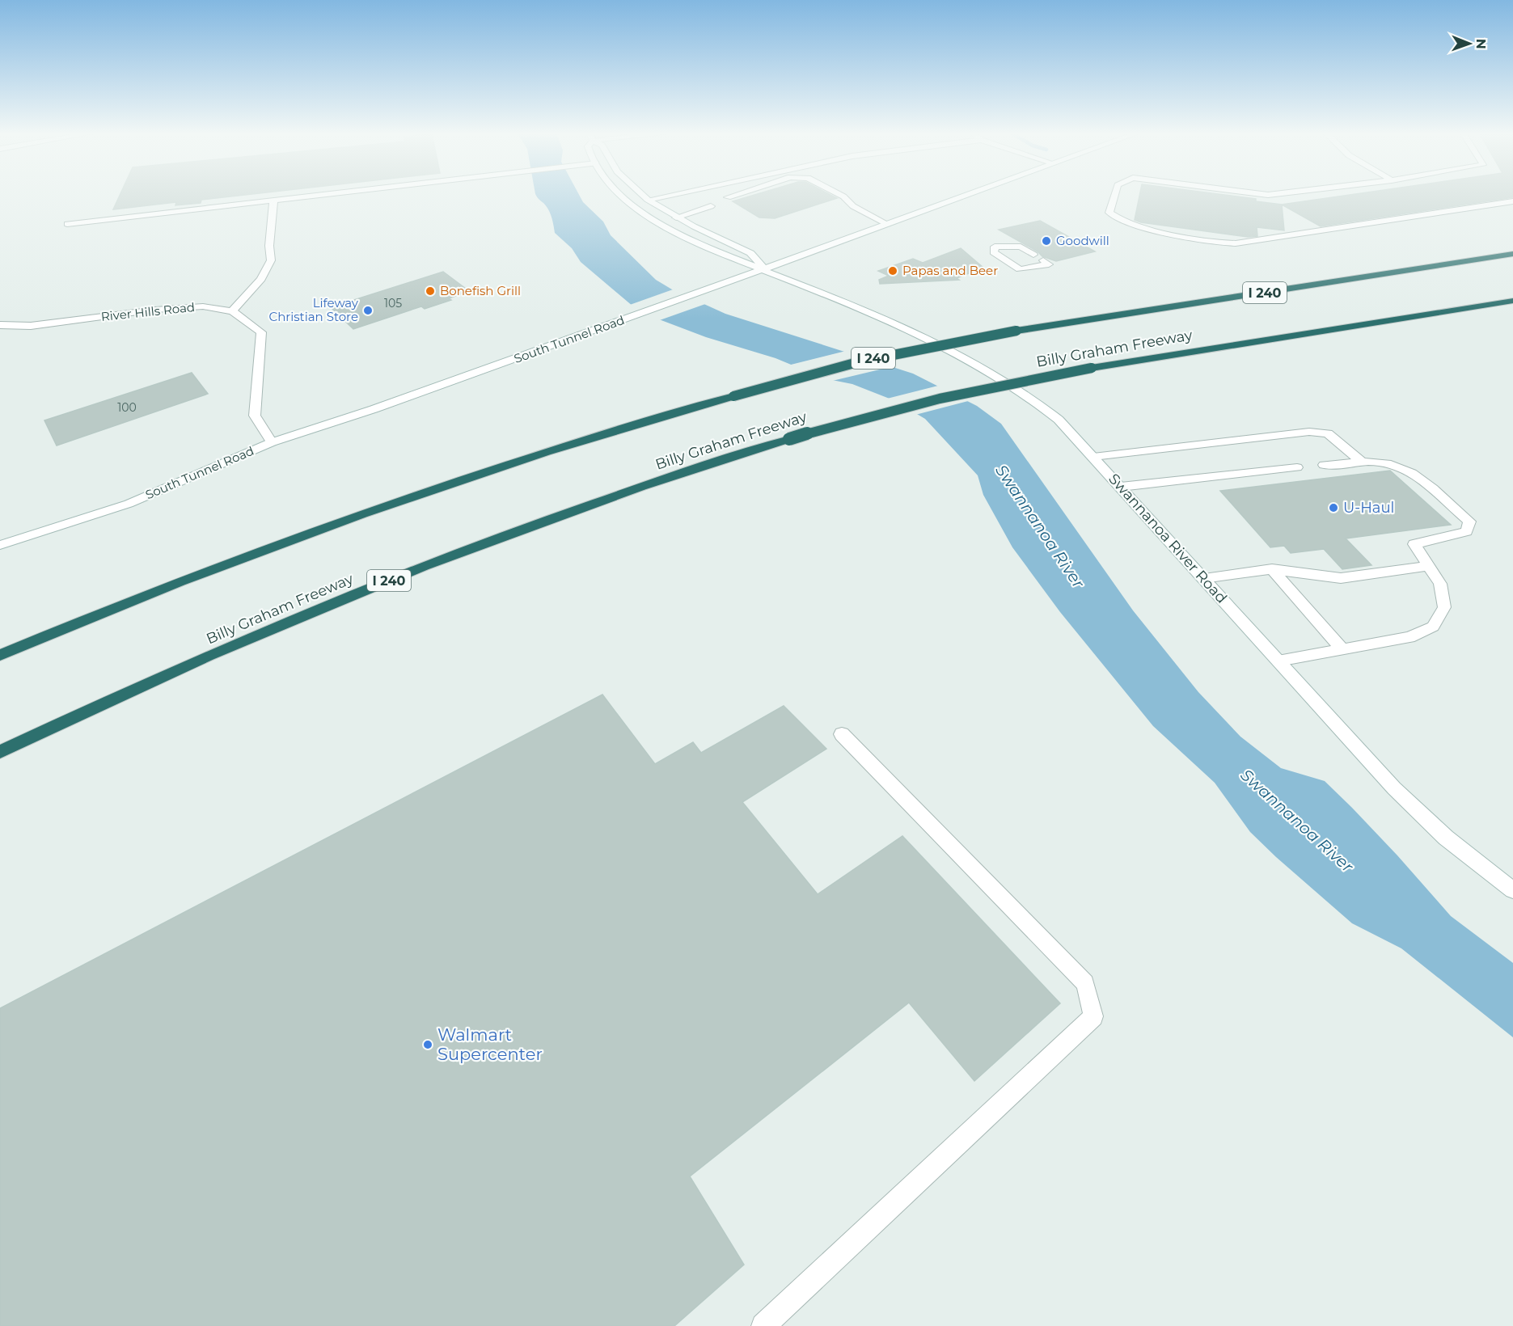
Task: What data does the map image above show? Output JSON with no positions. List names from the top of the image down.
{
  "streets": {
    "highway": ["I 240", "Billy Graham Freeway"],
    "main road": ["River Hills Road", "South Tunnel Road", "Swannanoa River Road"]
  },
  "crossings": [
    ["River Hills Road", "South Tunnel Road"],
    ["South Tunnel Road", "Swannanoa River Road"]
  ],
  "water": ["Swannanoa River"],
  "places": [
    "Goodwill",
    "Papas and Beer",
    "Bonefish Grill",
    "Lifeway Christian Store",
    "U-Haul",
    "Walmart Supercenter"
  ],
  "house_numbers": ["105", "100"],
  "north": "right"
}
